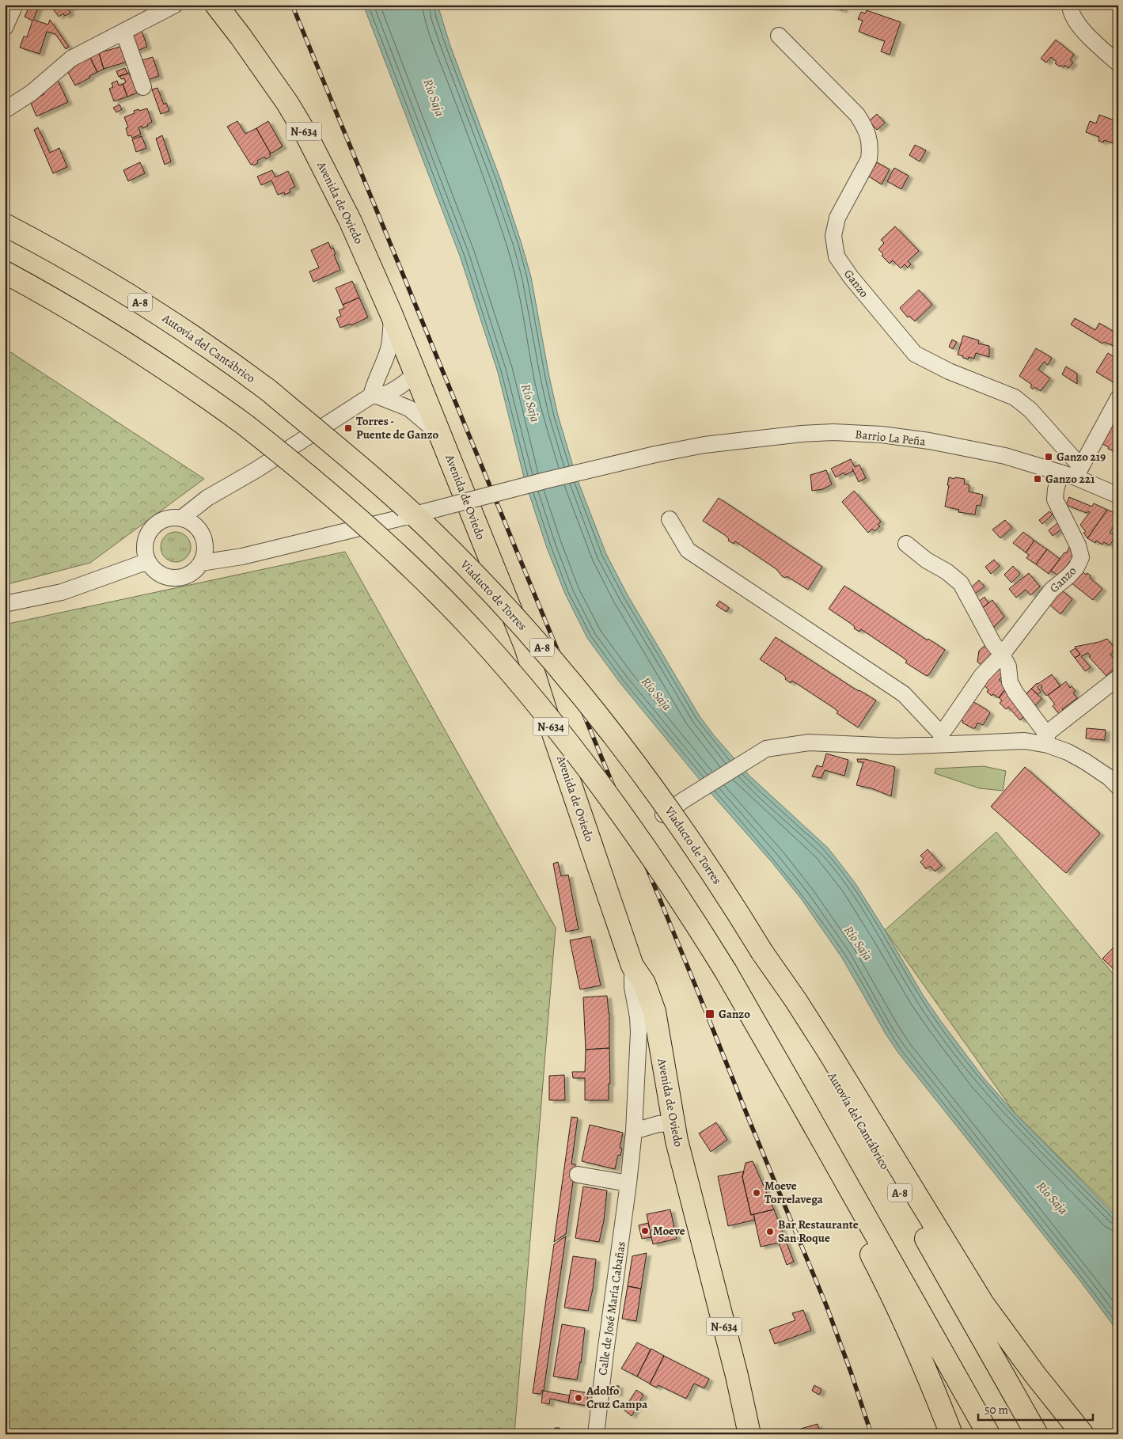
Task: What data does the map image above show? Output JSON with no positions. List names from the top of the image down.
{
  "streets": {
    "highway": [
      "N-634",
      "Avenida de Oviedo",
      "A-8",
      "Autovía del Cantábrico",
      "Viaducto de Torres"
    ],
    "street": ["Ganzo", "Barrio La Peña", "Calle de José María Cabañas"]
  },
  "crossings": [
    ["Avenida de Oviedo", "Calle de José María Cabañas"],
    ["Ganzo", "Barrio La Peña"],
    ["Autovía del Cantábrico", "Viaducto de Torres"]
  ],
  "water": ["Río Saja"],
  "places": {
    "transit": [
      "Torres - Puente de Ganzo",
      "Ganzo 219",
      "Ganzo 221",
      "Ganzo"
    ],
    "other": [
      "Moeve Torrelavega",
      "Moeve",
      "Bar Restaurante San Roque",
      "Adolfo Cruz Campa"
    ]
  },
  "scale_bar": "50 m"
}
